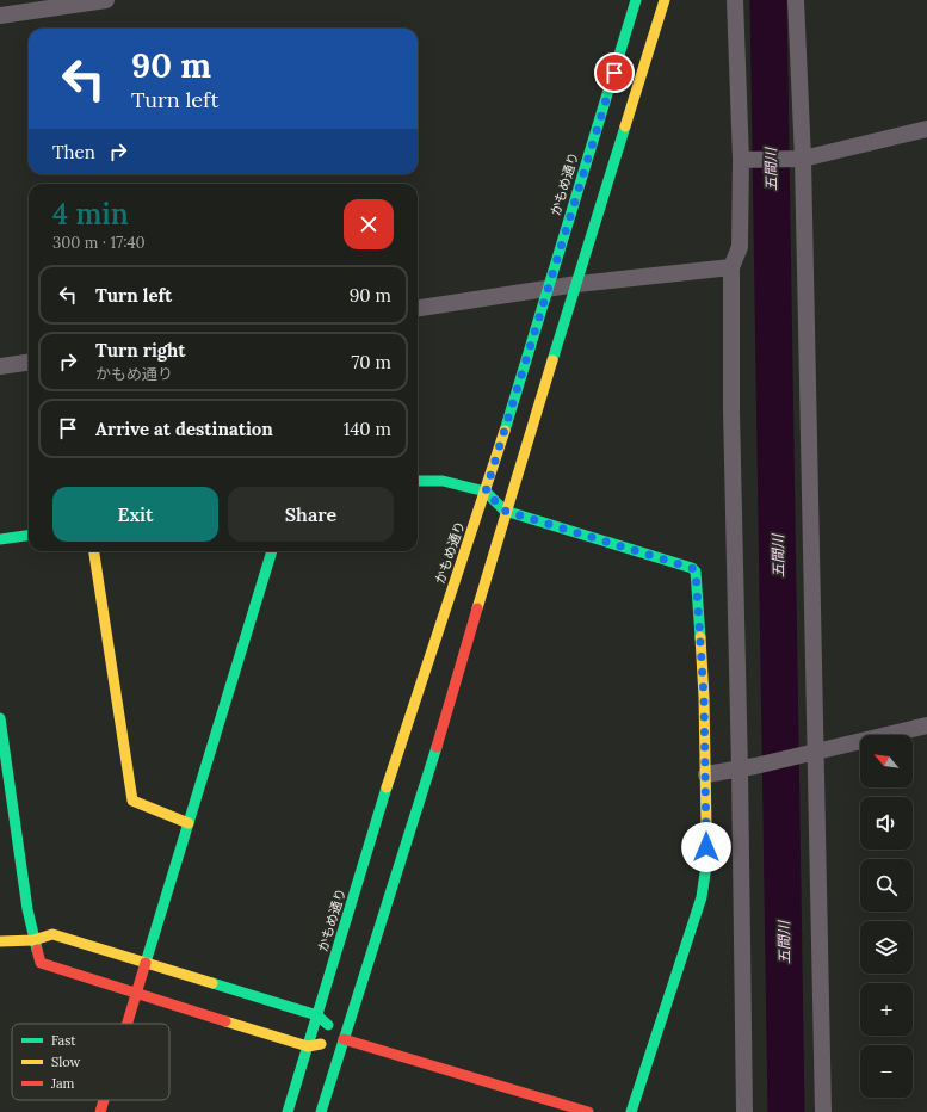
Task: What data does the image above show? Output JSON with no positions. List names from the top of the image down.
{
  "streets": {
    "street": ["かもめ通り"]
  },
  "water": ["五間川"],
  "legend": ["Fast", "Slow", "Jam"],
  "north": "top left",
  "page": {
    "turn": ["90 m", "Turn left"],
    "then": "Then",
    "heading": ["4 min", "300 m · 17:40"],
    "list": [
      {
        "name": "Turn left",
        "value": "90 m"
      },
      {
        "name": "Turn right",
        "note": "かもめ通り",
        "value": "70 m"
      },
      {
        "name": "Arrive at destination",
        "value": "140 m"
      }
    ],
    "buttons": ["Exit", "Share"],
    "map_buttons": ["+", "−"]
  }
}
